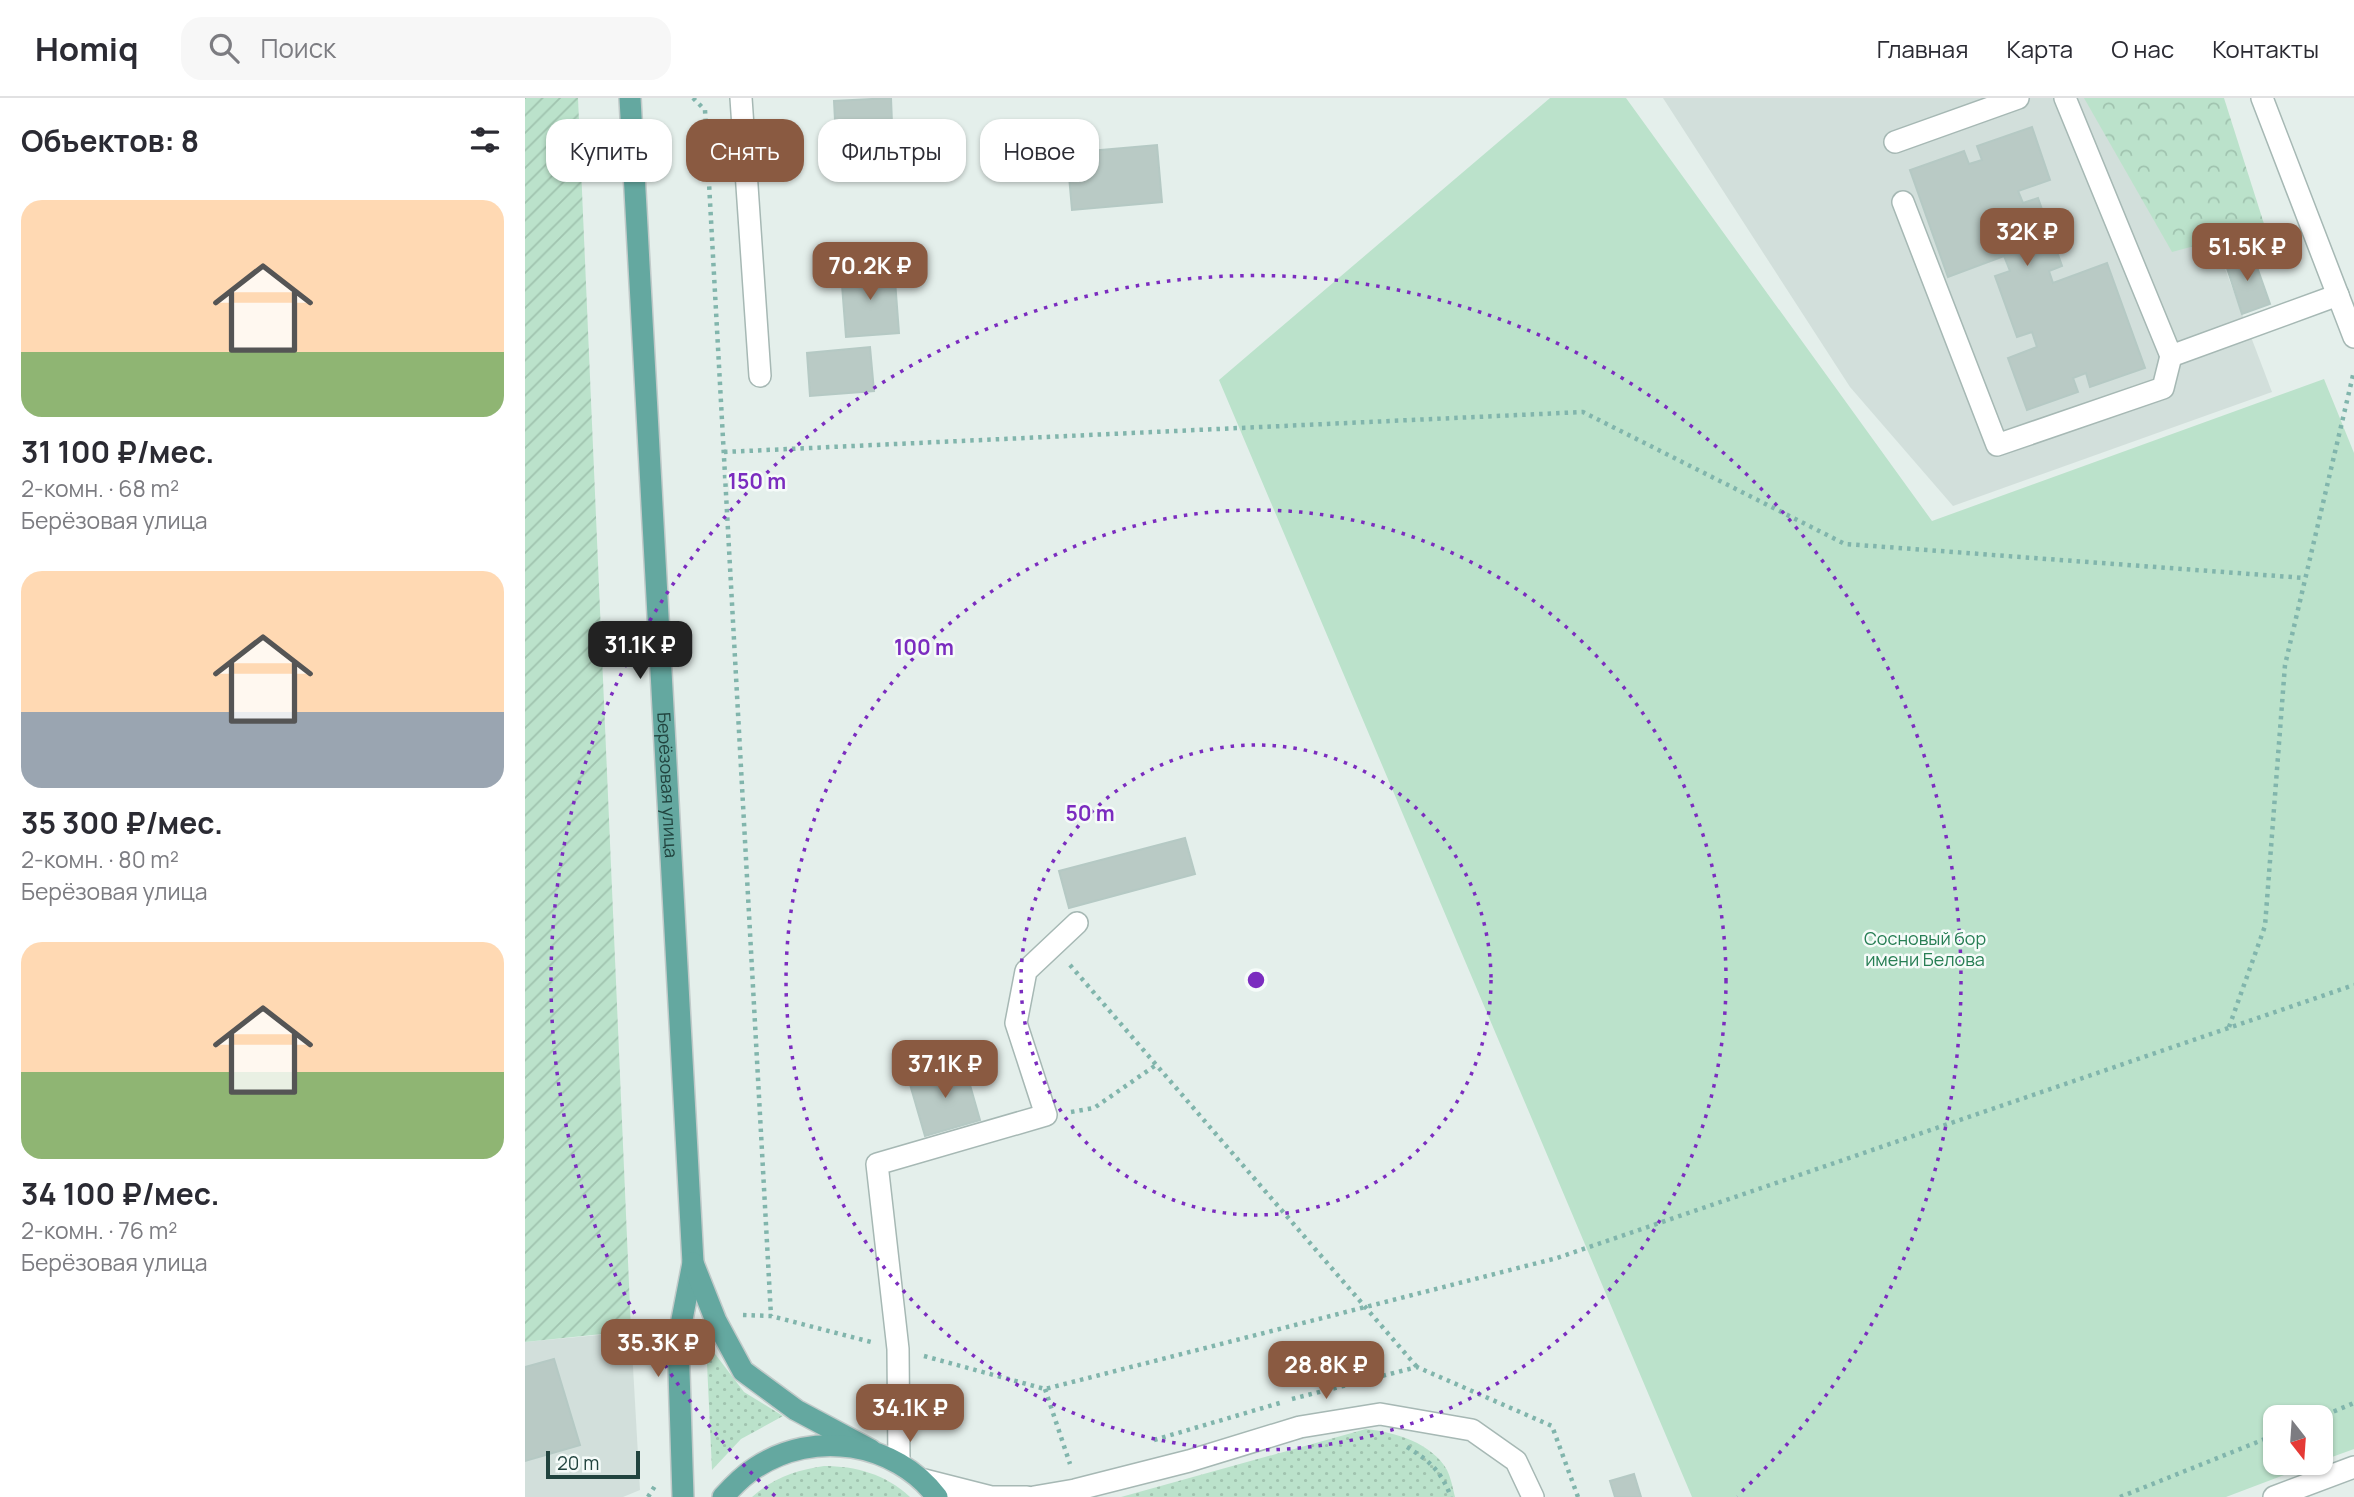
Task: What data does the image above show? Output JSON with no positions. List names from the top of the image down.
{
  "streets": {
    "main road": ["Берёзовая улица"]
  },
  "parks": ["Сосновый бор имени Белова"],
  "scale_bar": "20 m",
  "north": "bottom",
  "page": {
    "header": "Homiq",
    "search": "Поиск",
    "nav": [
      "Главная",
      "Карта",
      "О нас",
      "Контакты"
    ],
    "heading": "Объектов: 8",
    "chip": [
      "Купить",
      "Снять",
      "Фильтры",
      "Новое"
    ],
    "list": [
      {
        "name": "31 100 ₽/мес.",
        "note": "2-комн. · 68 m² · Берёзовая улица"
      },
      {
        "name": "35 300 ₽/мес.",
        "note": "2-комн. · 80 m² · Берёзовая улица"
      },
      {
        "name": "34 100 ₽/мес.",
        "note": "2-комн. · 76 m² · Берёзовая улица"
      }
    ],
    "price": [
      "32K ₽",
      "51.5K ₽",
      "70.2K ₽",
      "31.1K ₽",
      "37.1K ₽",
      "35.3K ₽",
      "28.8K ₽",
      "34.1K ₽"
    ],
    "scale": "20 m"
  },
  "rings": ["150 m", "100 m", "50 m"]
}
